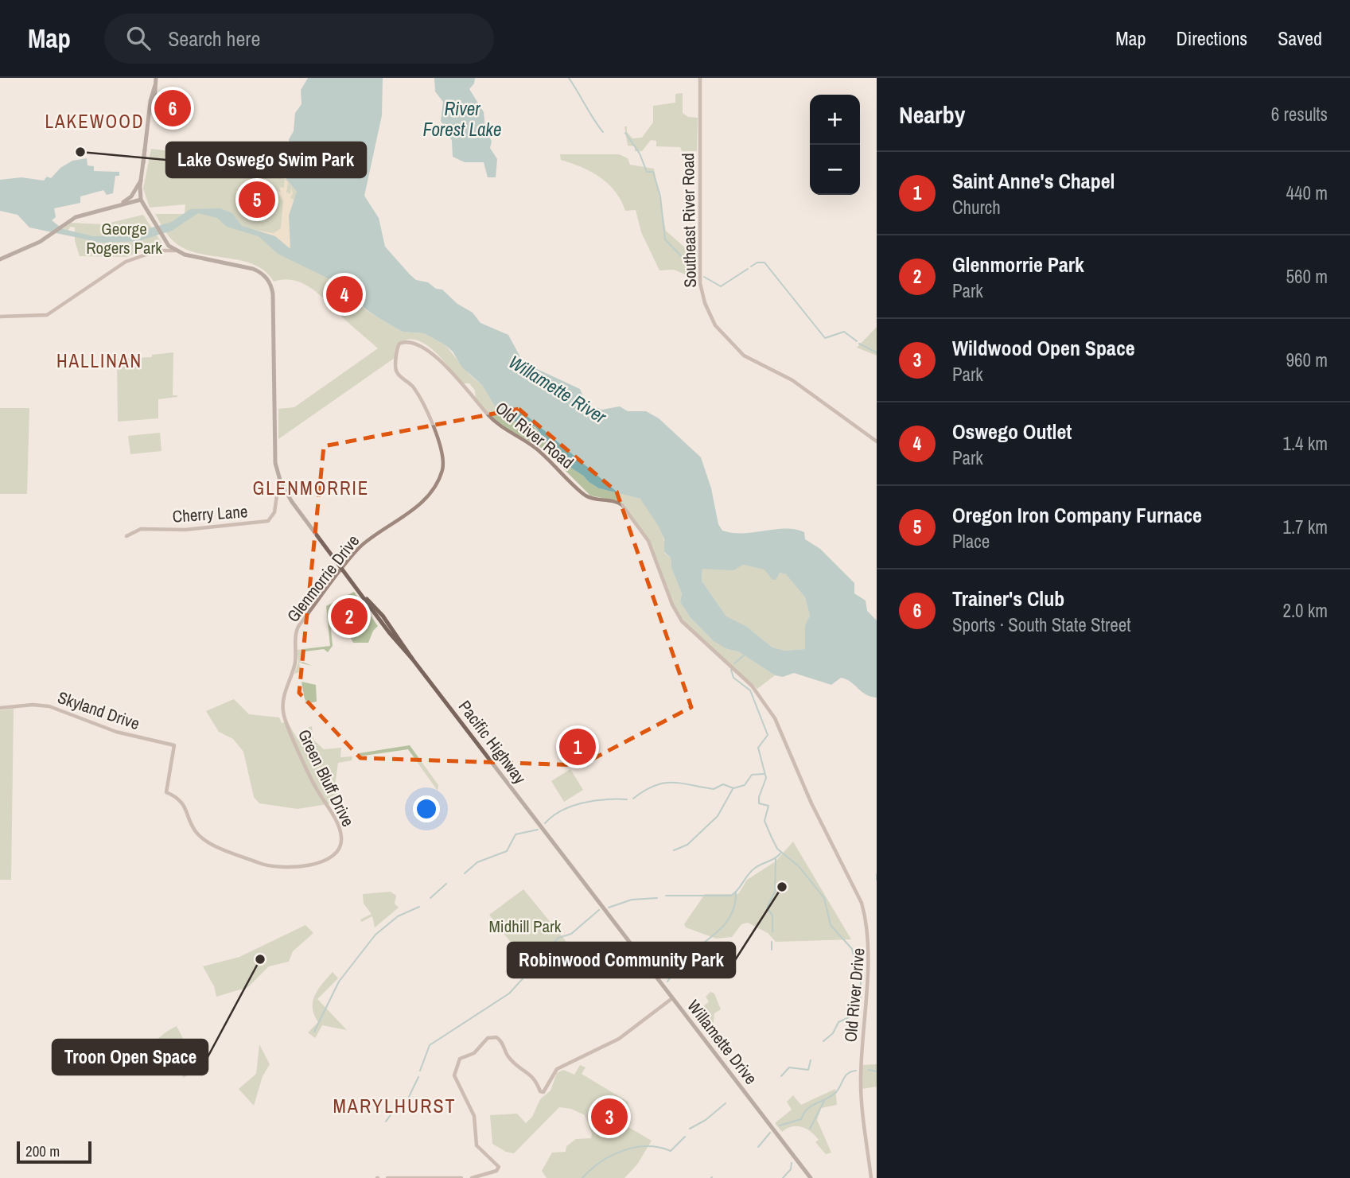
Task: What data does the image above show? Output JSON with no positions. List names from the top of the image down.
{
  "streets": {
    "main road": ["Pacific Highway", "Willamette Drive"],
    "street": [
      "Southeast River Road",
      "Old River Road",
      "Cherry Lane",
      "Glenmorrie Drive",
      "Skyland Drive",
      "Green Bluff Drive",
      "Old River Drive"
    ]
  },
  "crossings": [
    ["Old River Road", "Glenmorrie Drive"],
    ["Old River Road", "Old River Drive"],
    ["Cherry Lane", "Pacific Highway"],
    ["Glenmorrie Drive", "Pacific Highway"],
    ["Glenmorrie Drive", "Green Bluff Drive"],
    ["Skyland Drive", "Green Bluff Drive"],
    ["Pacific Highway", "Willamette Drive"]
  ],
  "districts": [
    "LAKEWOOD",
    "HALLINAN",
    "GLENMORRIE",
    "MARYLHURST"
  ],
  "water": ["River Forest Lake", "Willamette River"],
  "parks": ["George Rogers Park", "Midhill Park"],
  "places": ["Lake Oswego Swim Park", "Robinwood Community Park", "Troon Open Space"],
  "scale_bar": "200 m",
  "page": {
    "header": "Map",
    "search": "Search here",
    "nav": ["Map", "Directions", "Saved"],
    "heading": ["Nearby", "6 results"],
    "pins": [
      "6",
      "5",
      "4",
      "2",
      "1",
      "3"
    ],
    "map_buttons": ["+", "−"],
    "list": [
      {
        "mark": "1",
        "name": "Saint Anne's Chapel",
        "note": "Church",
        "value": "440 m"
      },
      {
        "mark": "2",
        "name": "Glenmorrie Park",
        "note": "Park",
        "value": "560 m"
      },
      {
        "mark": "3",
        "name": "Wildwood Open Space",
        "note": "Park",
        "value": "960 m"
      },
      {
        "mark": "4",
        "name": "Oswego Outlet",
        "note": "Park",
        "value": "1.4 km"
      },
      {
        "mark": "5",
        "name": "Oregon Iron Company Furnace",
        "note": "Place",
        "value": "1.7 km"
      },
      {
        "mark": "6",
        "name": "Trainer's Club",
        "note": "Sports · South State Street",
        "value": "2.0 km"
      }
    ],
    "scale": "200 m"
  }
}
